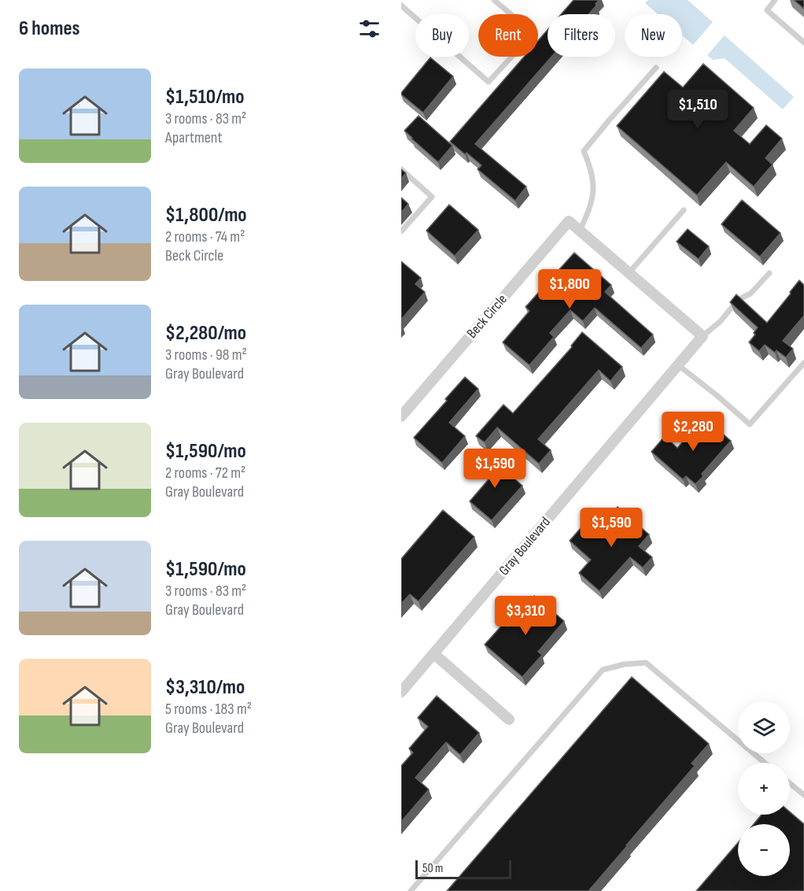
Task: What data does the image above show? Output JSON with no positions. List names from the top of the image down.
{
  "streets": {
    "street": ["Beck Circle", "Gray Boulevard"]
  },
  "scale_bar": "50 m",
  "page": {
    "heading": "6 homes",
    "chip": [
      "Buy",
      "Rent",
      "Filters",
      "New"
    ],
    "list": [
      {
        "name": "$1,510/mo",
        "note": "3 rooms · 83 m² · Apartment"
      },
      {
        "name": "$1,800/mo",
        "note": "2 rooms · 74 m² · Beck Circle"
      },
      {
        "name": "$2,280/mo",
        "note": "3 rooms · 98 m² · Gray Boulevard"
      },
      {
        "name": "$1,590/mo",
        "note": "2 rooms · 72 m² · Gray Boulevard"
      },
      {
        "name": "$1,590/mo",
        "note": "3 rooms · 83 m² · Gray Boulevard"
      },
      {
        "name": "$3,310/mo",
        "note": "5 rooms · 183 m² · Gray Boulevard"
      }
    ],
    "price": [
      "$1,510",
      "$1,800",
      "$2,280",
      "$1,590",
      "$1,590",
      "$3,310"
    ],
    "map_buttons": ["+", "−"],
    "scale": "50 m"
  }
}
